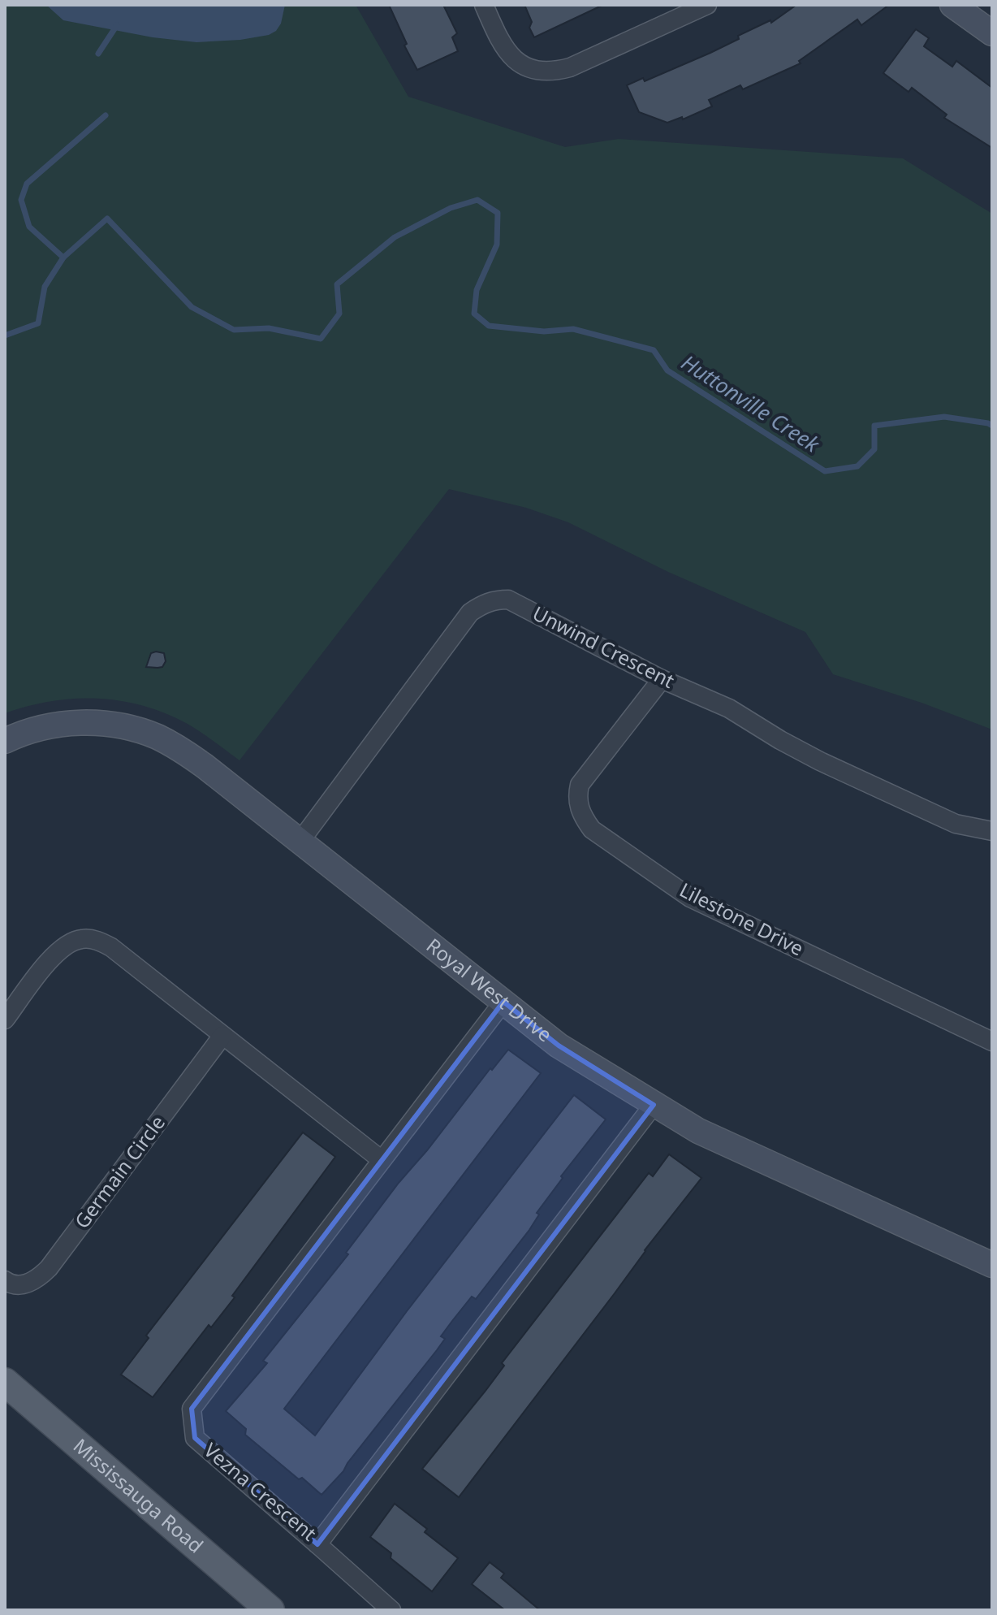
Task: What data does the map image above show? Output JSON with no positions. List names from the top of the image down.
{
  "streets": {
    "main road": ["Mississauga Road"],
    "street": [
      "Unwind Crescent",
      "Lilestone Drive",
      "Royal West Drive",
      "Germain Circle",
      "Vezna Crescent"
    ]
  },
  "crossings": [
    ["Unwind Crescent", "Lilestone Drive"],
    ["Unwind Crescent", "Royal West Drive"],
    ["Royal West Drive", "Vezna Crescent"]
  ],
  "water": ["Huttonville Creek"]
}
